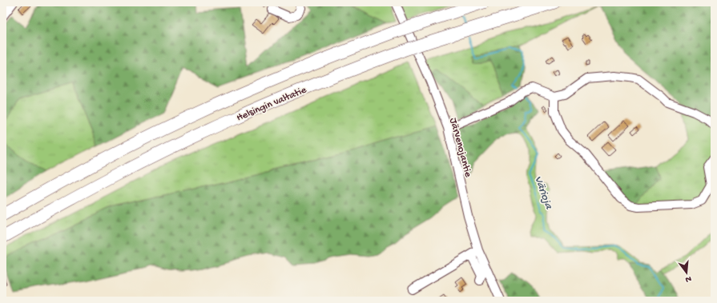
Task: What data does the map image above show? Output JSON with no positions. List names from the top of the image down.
{
  "streets": {
    "highway": ["Helsingin valtatie"],
    "street": ["Järvenojantie"]
  },
  "water": ["Värioja"],
  "north": "bottom"
}
